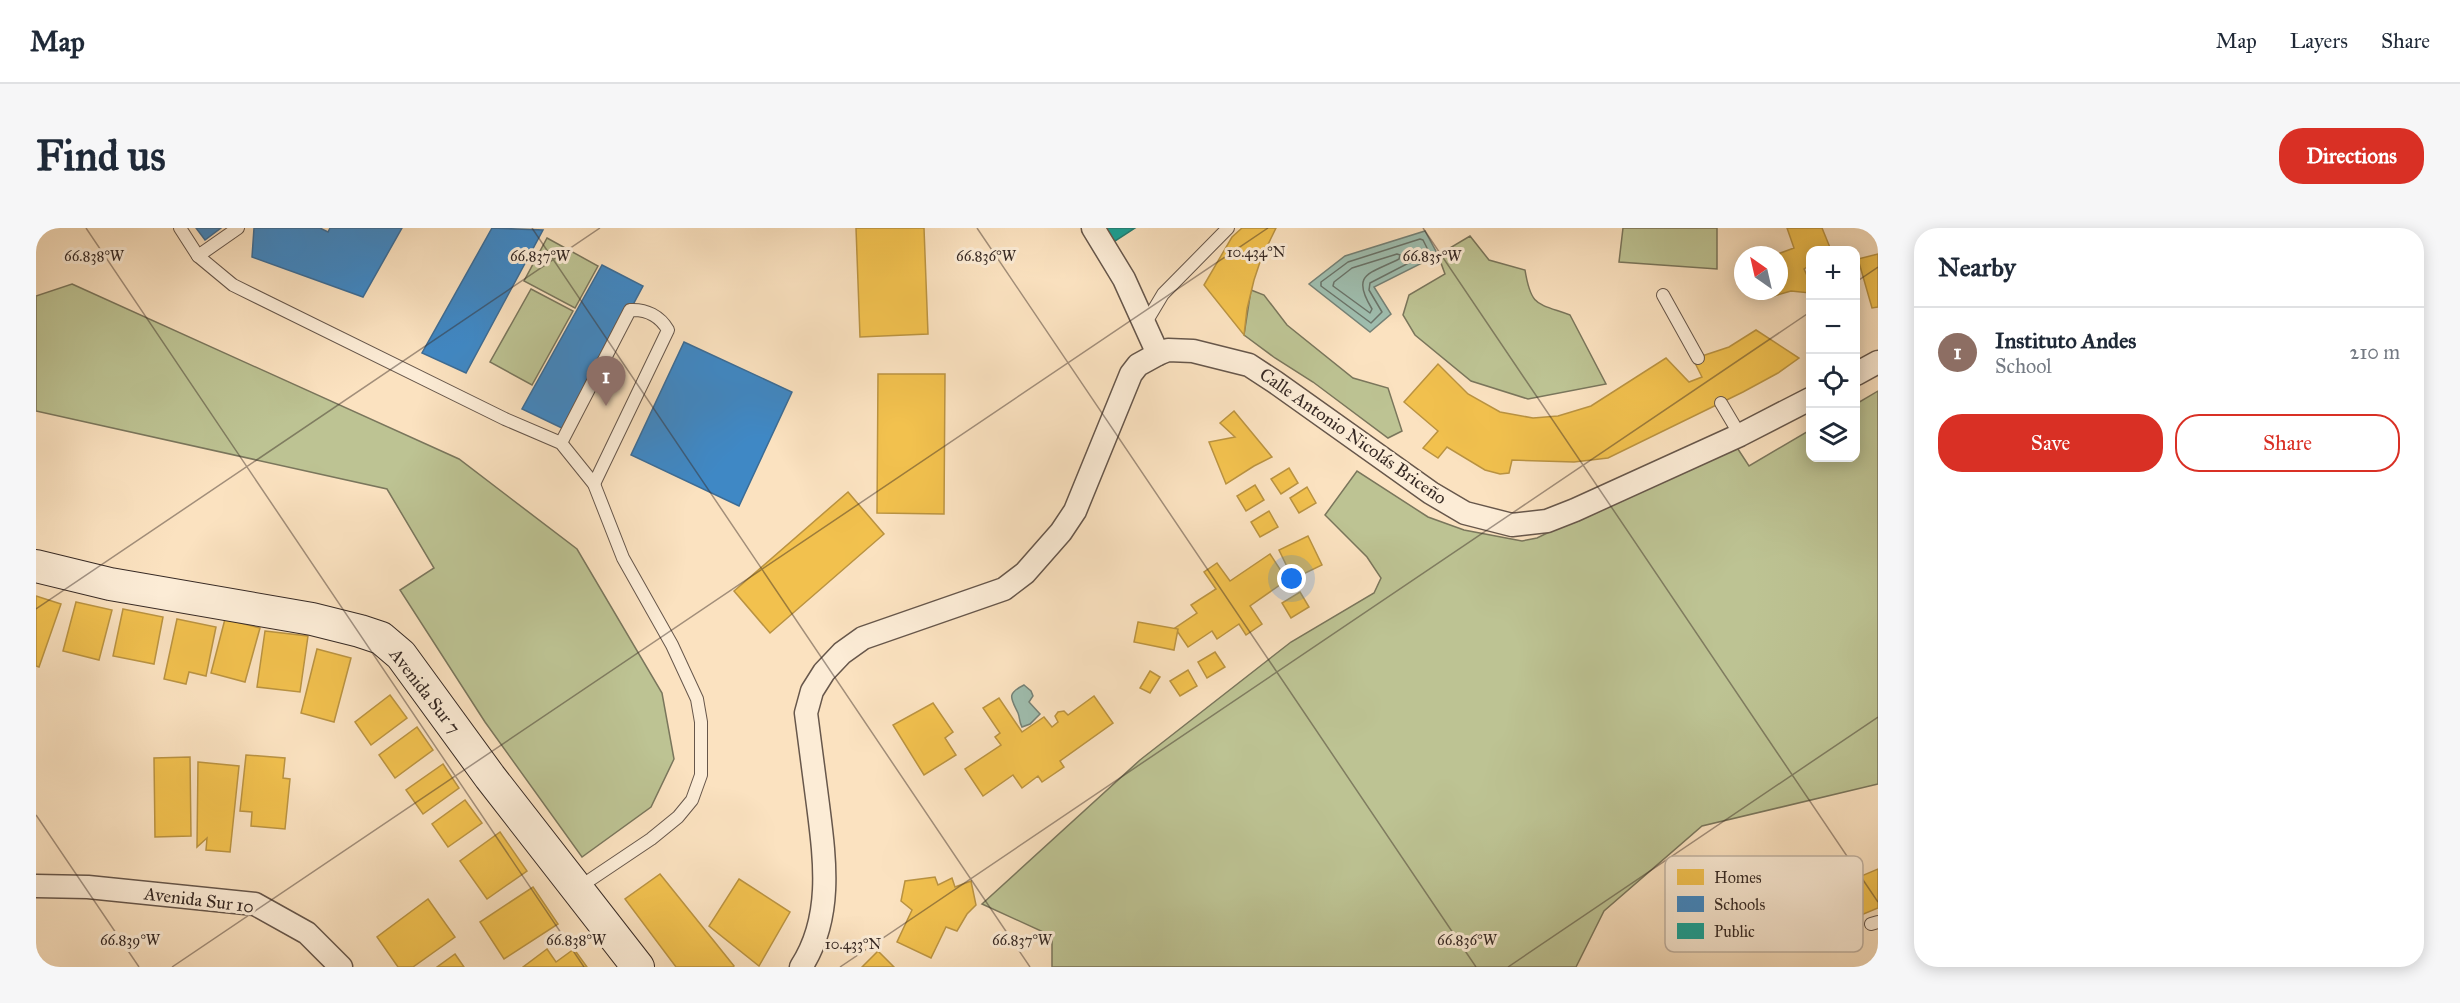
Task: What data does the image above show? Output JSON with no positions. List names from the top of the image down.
{
  "streets": {
    "main road": ["Avenida Sur 7"],
    "street": ["Calle Antonio Nicolás Briceño", "Avenida Sur 10"]
  },
  "legend": ["Homes", "Schools", "Public"],
  "north": "top left",
  "page": {
    "header": "Map",
    "nav": ["Map", "Layers", "Share"],
    "buttons": [
      "Directions",
      ["Save", "Share"]
    ],
    "title": "Find us",
    "heading": "Nearby",
    "map_buttons": ["+", "−"],
    "list": [
      {
        "mark": "1",
        "name": "Instituto Andes",
        "note": "School",
        "value": "210 m"
      }
    ],
    "pins": "1"
  },
  "coordinates": [
    "10.434°N",
    "66.838°W",
    "66.837°W",
    "66.836°W",
    "66.835°W",
    "66.839°W",
    "10.433°N"
  ]
}
